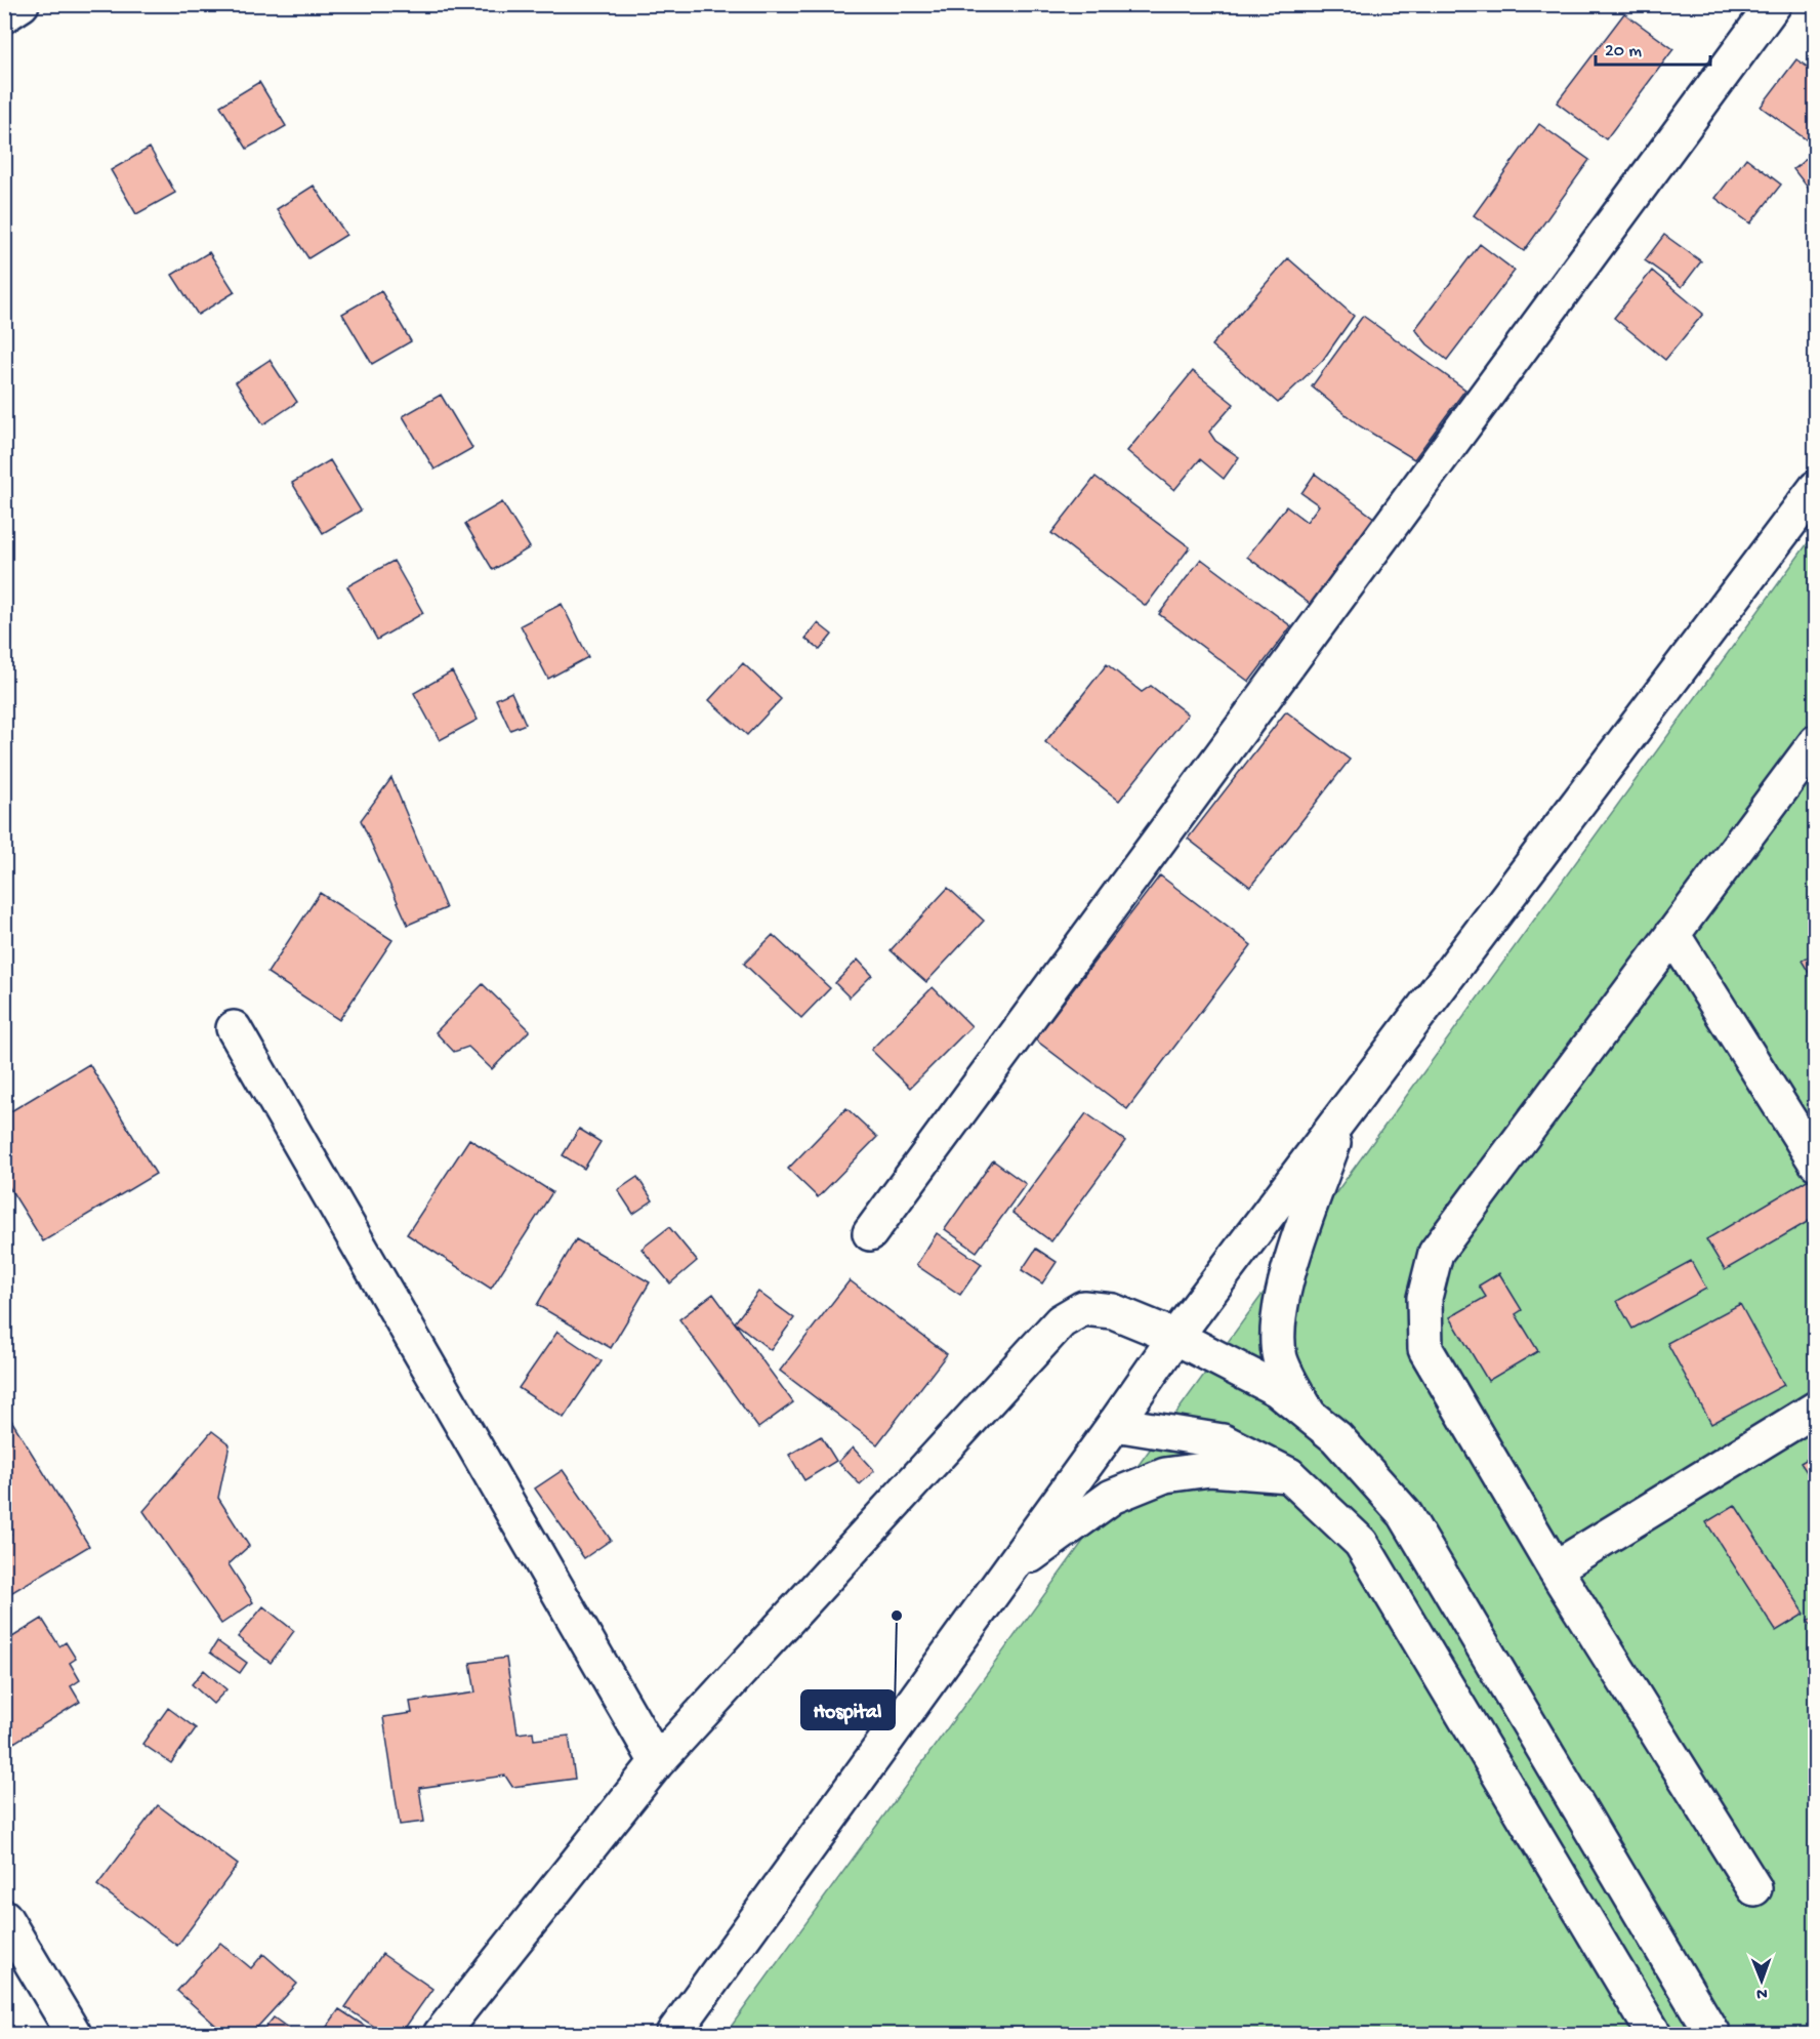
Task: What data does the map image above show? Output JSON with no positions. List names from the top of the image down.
{
  "places": ["Hospital"],
  "scale_bar": "20 m",
  "north": "bottom"
}
